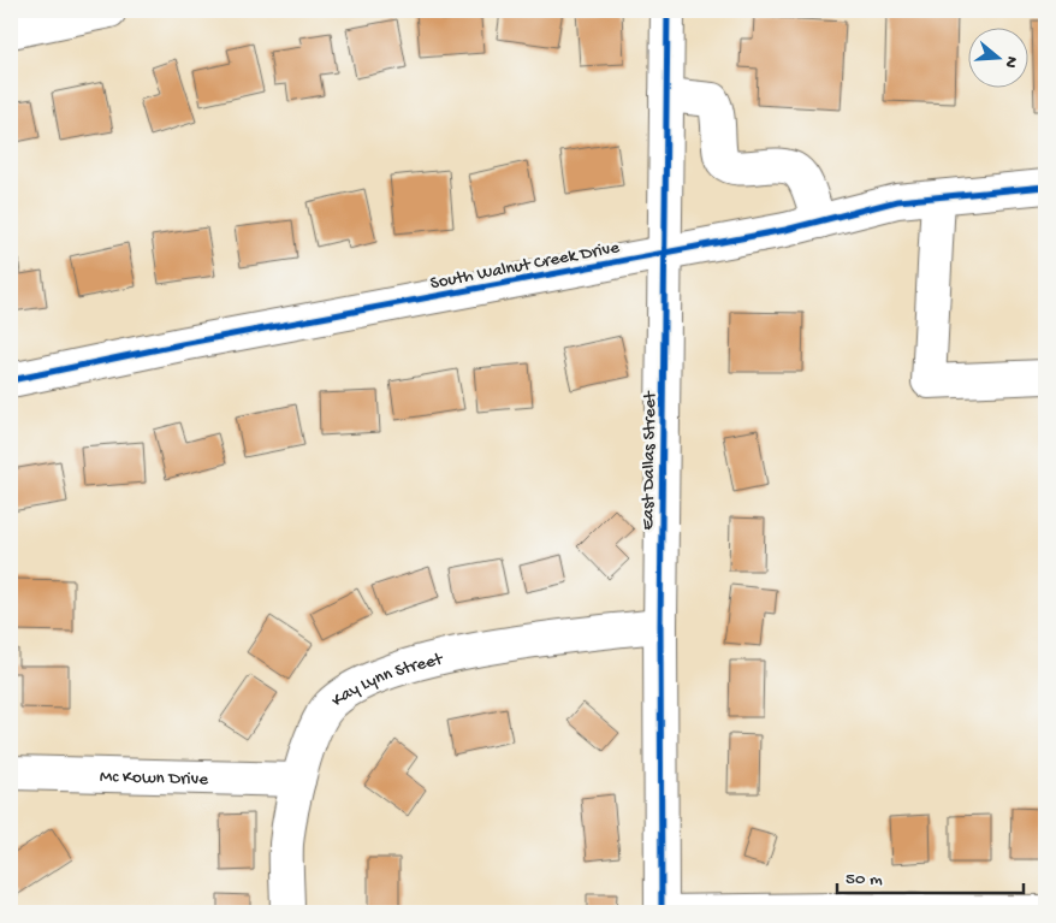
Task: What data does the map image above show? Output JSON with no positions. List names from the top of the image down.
{
  "streets": {
    "street": [
      "South Walnut Creek Drive",
      "East Dallas Street",
      "Kay Lynn Street",
      "Mc Kown Drive"
    ]
  },
  "crossings": [
    ["South Walnut Creek Drive", "East Dallas Street"],
    ["East Dallas Street", "Kay Lynn Street"],
    ["Kay Lynn Street", "Mc Kown Drive"]
  ],
  "scale_bar": "50 m",
  "north": "right"
}
